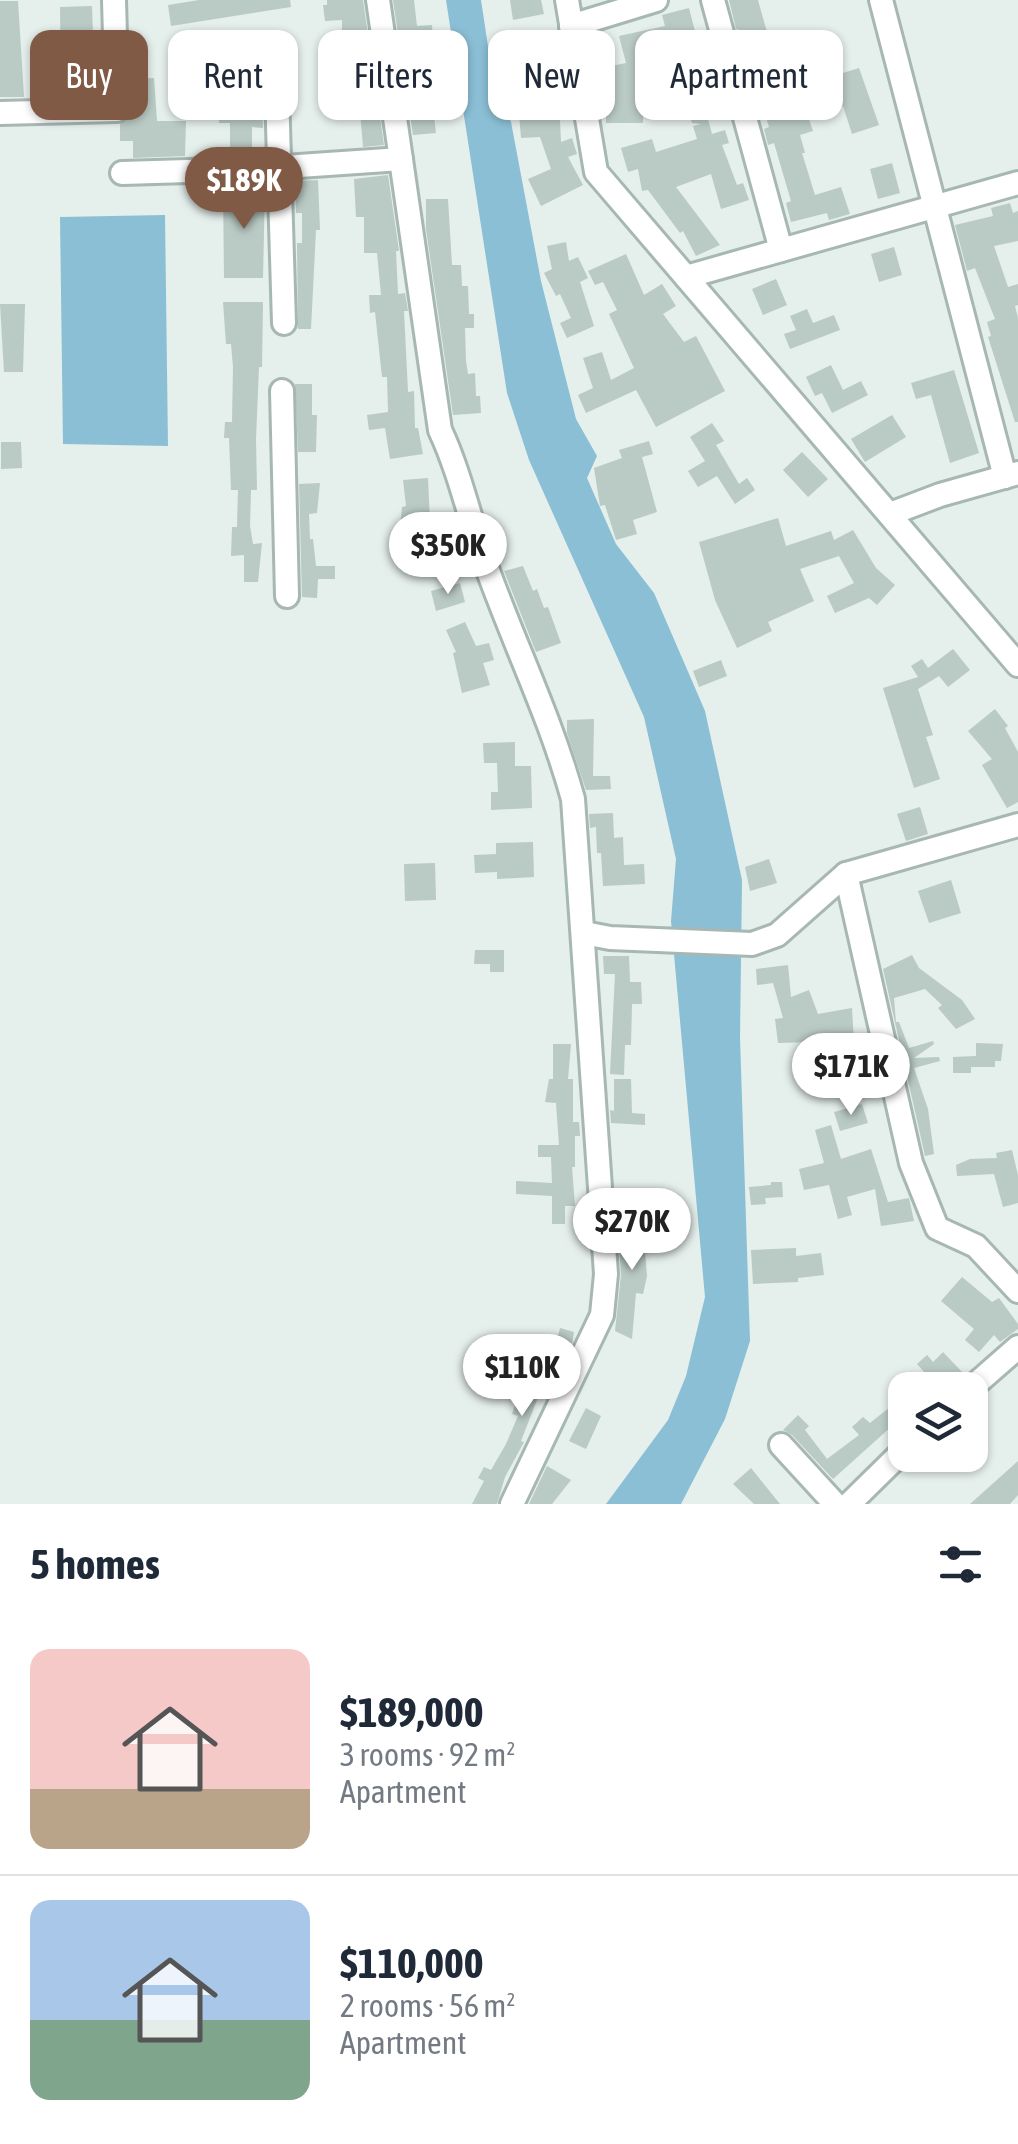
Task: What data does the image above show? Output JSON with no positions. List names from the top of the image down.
{
  "page": {
    "chip": [
      "Buy",
      "Rent",
      "Filters",
      "New",
      "Apartment"
    ],
    "price": [
      "$189K",
      "$350K",
      "$171K",
      "$270K",
      "$110K"
    ],
    "heading": "5 homes",
    "list": [
      {
        "name": "$189,000",
        "note": "3 rooms · 92 m² · Apartment"
      },
      {
        "name": "$110,000",
        "note": "2 rooms · 56 m² · Apartment"
      }
    ]
  }
}
